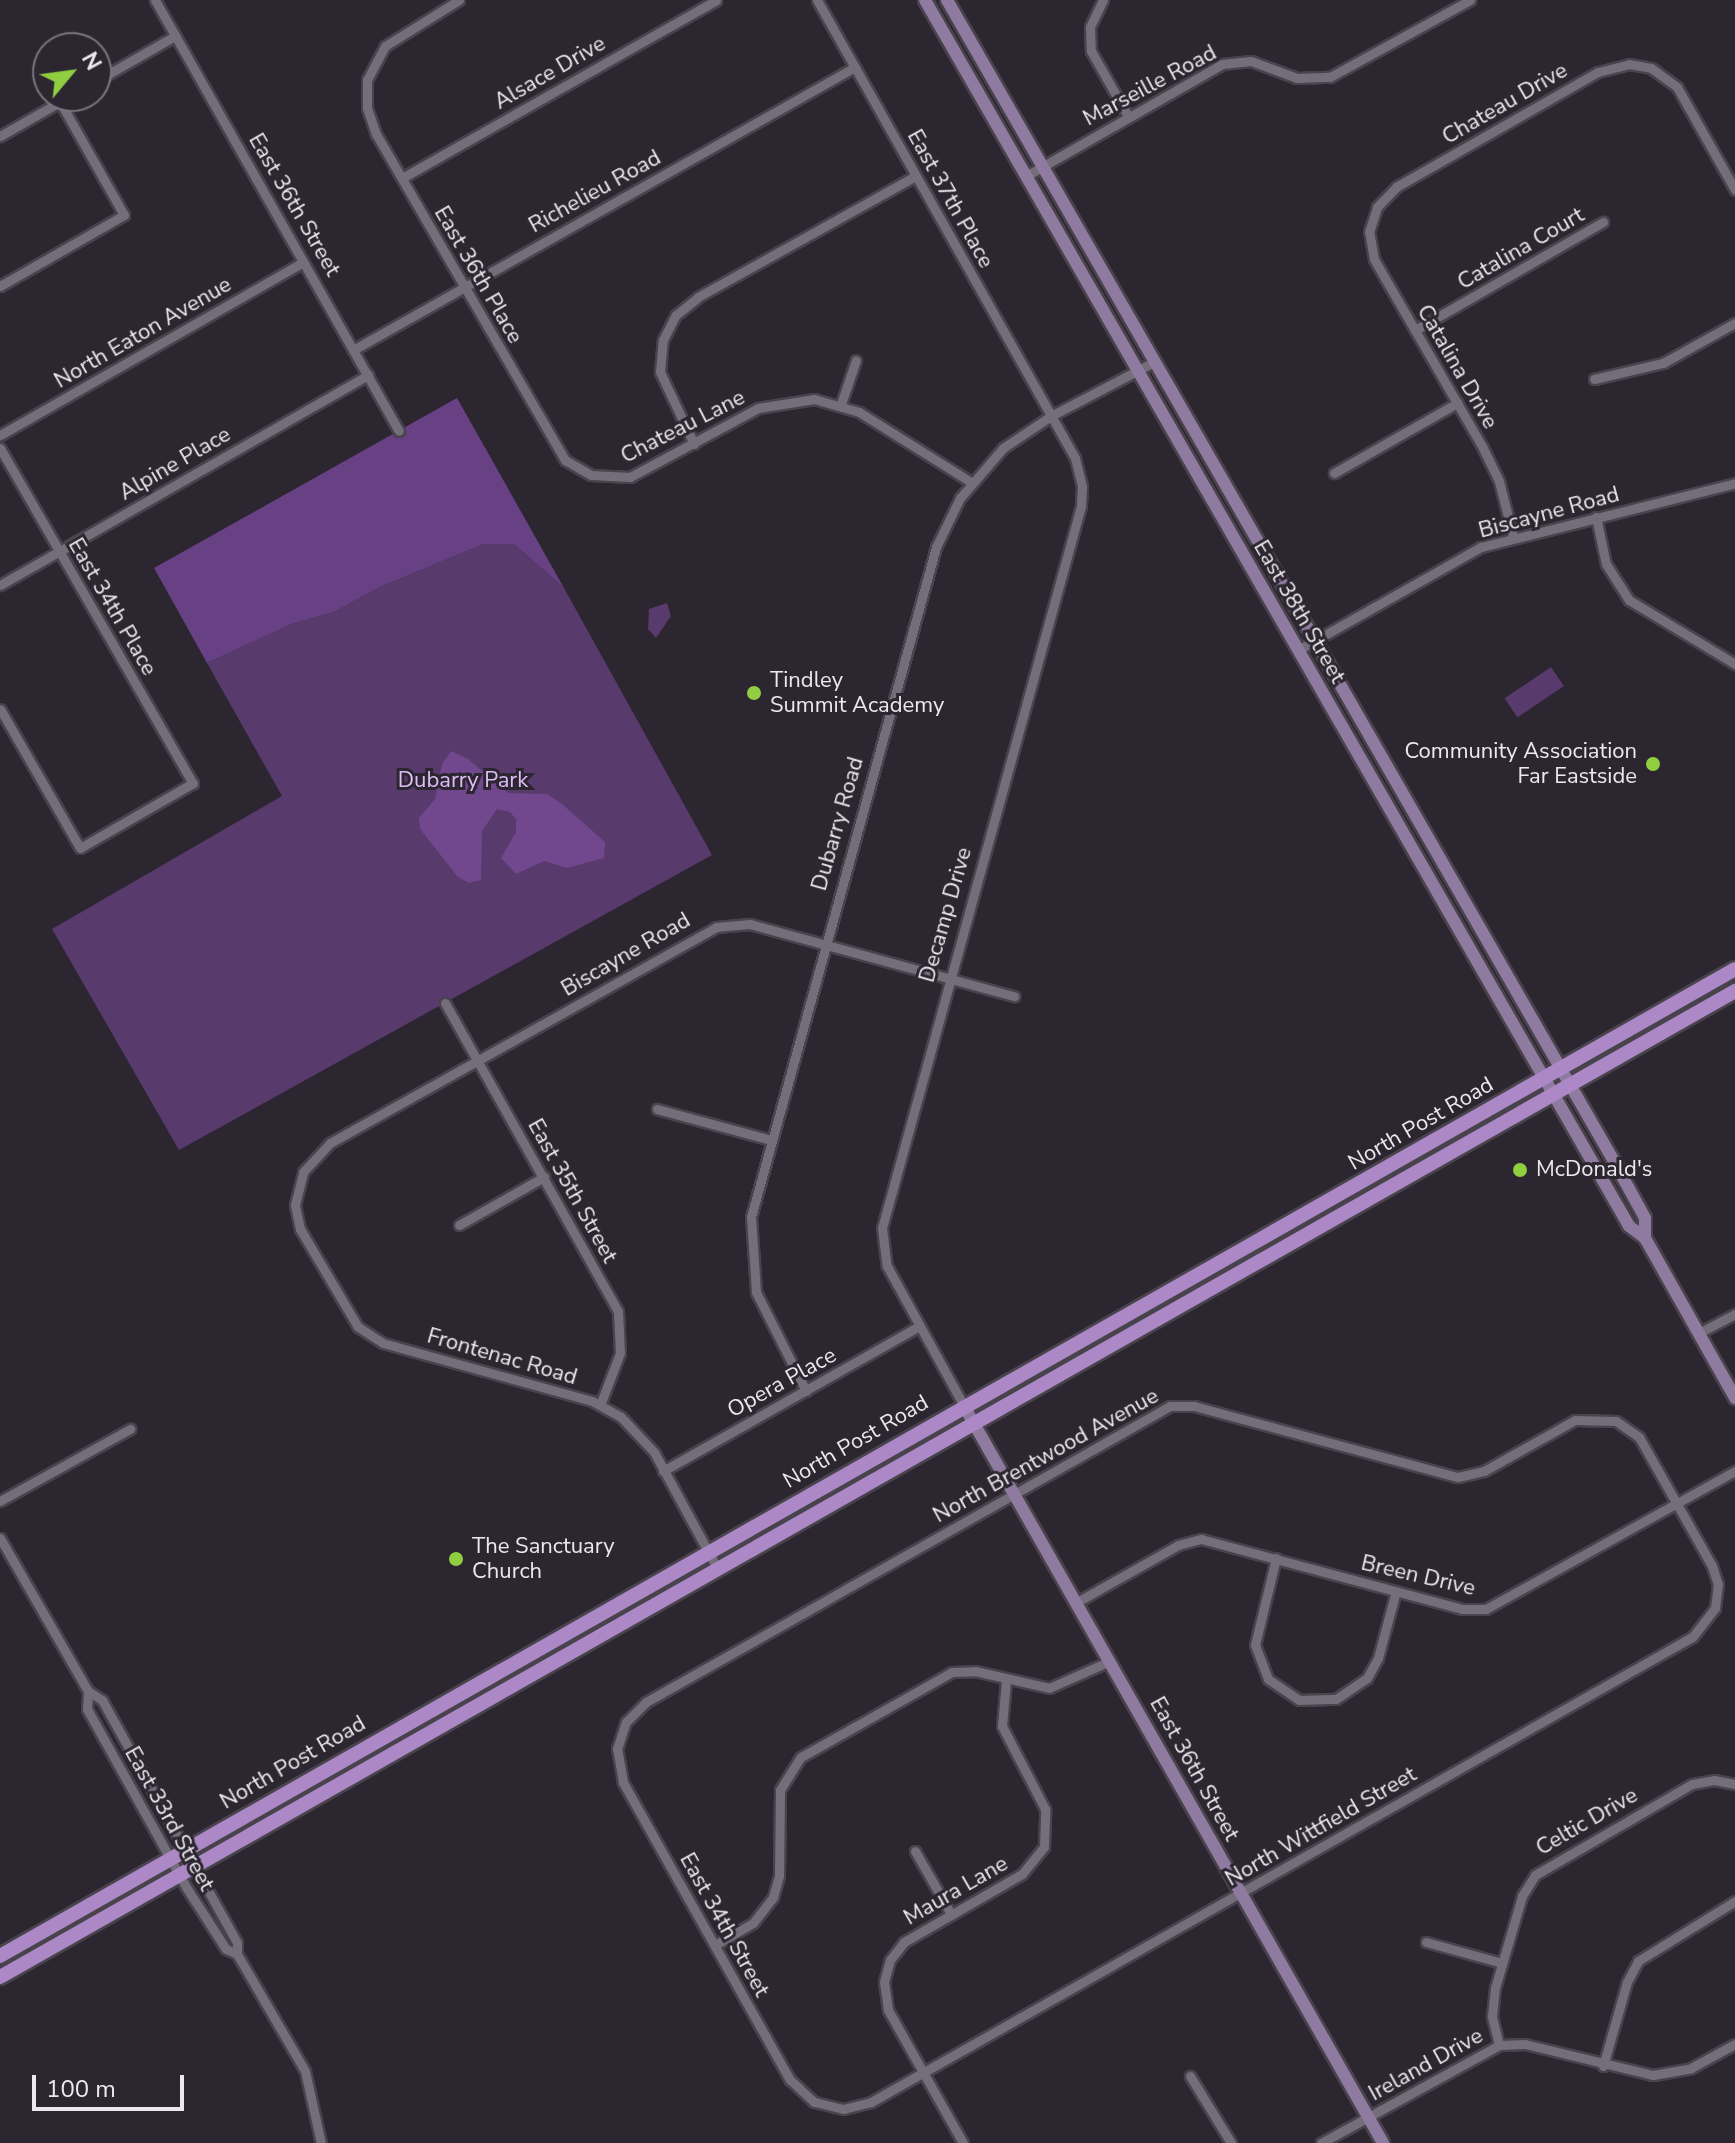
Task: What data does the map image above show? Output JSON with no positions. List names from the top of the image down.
{
  "streets": {
    "main road": ["East 36th Street", "East 38th Street", "North Post Road"],
    "street": [
      "Alsace Drive",
      "Marseille Road",
      "Chateau Drive",
      "Richelieu Road",
      "East 37th Place",
      "Catalina Court",
      "East 36th Place",
      "North Eaton Avenue",
      "Catalina Drive",
      "Chateau Lane",
      "Alpine Place",
      "Biscayne Road",
      "East 34th Place",
      "Dubarry Road",
      "Decamp Drive",
      "East 35th Street",
      "Frontenac Road",
      "Opera Place",
      "North Brentwood Avenue",
      "Breen Drive",
      "East 33rd Street",
      "Celtic Drive",
      "North Wittfield Street",
      "Maura Lane",
      "East 34th Street",
      "Ireland Drive"
    ]
  },
  "crossings": [
    ["Alsace Drive", "East 36th Place"],
    ["Marseille Road", "East 38th Street"],
    ["Chateau Drive", "Catalina Drive"],
    ["Richelieu Road", "East 37th Place"],
    ["Richelieu Road", "East 36th Street"],
    ["Richelieu Road", "East 36th Place"],
    ["East 37th Place", "Dubarry Road"],
    ["East 37th Place", "Decamp Drive"],
    ["East 36th Street", "North Eaton Avenue"],
    ["East 36th Street", "Alpine Place"],
    ["East 36th Street", "Decamp Drive"],
    ["East 36th Street", "North Post Road"],
    ["East 36th Street", "North Brentwood Avenue"],
    ["East 36th Street", "Breen Drive"],
    ["East 36th Street", "North Wittfield Street"],
    ["East 36th Street", "Ireland Drive"],
    ["Catalina Court", "Catalina Drive"],
    ["East 36th Place", "Chateau Lane"],
    ["Catalina Drive", "Biscayne Road"],
    ["Chateau Lane", "Dubarry Road"],
    ["Alpine Place", "East 34th Place"],
    ["Biscayne Road", "East 38th Street"],
    ["Biscayne Road", "Dubarry Road"],
    ["Biscayne Road", "Decamp Drive"],
    ["Biscayne Road", "East 35th Street"],
    ["Biscayne Road", "Frontenac Road"],
    ["East 38th Street", "Dubarry Road"],
    ["East 38th Street", "North Post Road"],
    ["Dubarry Road", "Decamp Drive"],
    ["Dubarry Road", "Opera Place"],
    ["Decamp Drive", "North Post Road"],
    ["Decamp Drive", "Opera Place"],
    ["North Post Road", "Frontenac Road"],
    ["North Post Road", "East 33rd Street"],
    ["East 35th Street", "Frontenac Road"],
    ["Frontenac Road", "Opera Place"],
    ["North Brentwood Avenue", "Breen Drive"],
    ["North Brentwood Avenue", "North Wittfield Street"],
    ["North Brentwood Avenue", "East 34th Street"],
    ["Breen Drive", "North Wittfield Street"],
    ["Celtic Drive", "Ireland Drive"],
    ["North Wittfield Street", "Maura Lane"],
    ["North Wittfield Street", "East 34th Street"]
  ],
  "parks": ["Dubarry Park"],
  "places": [
    "Tindley Summit Academy",
    "Community Association Far Eastside",
    "McDonald's",
    "The Sanctuary Church"
  ],
  "scale_bar": "100 m",
  "north": "top right"
}
